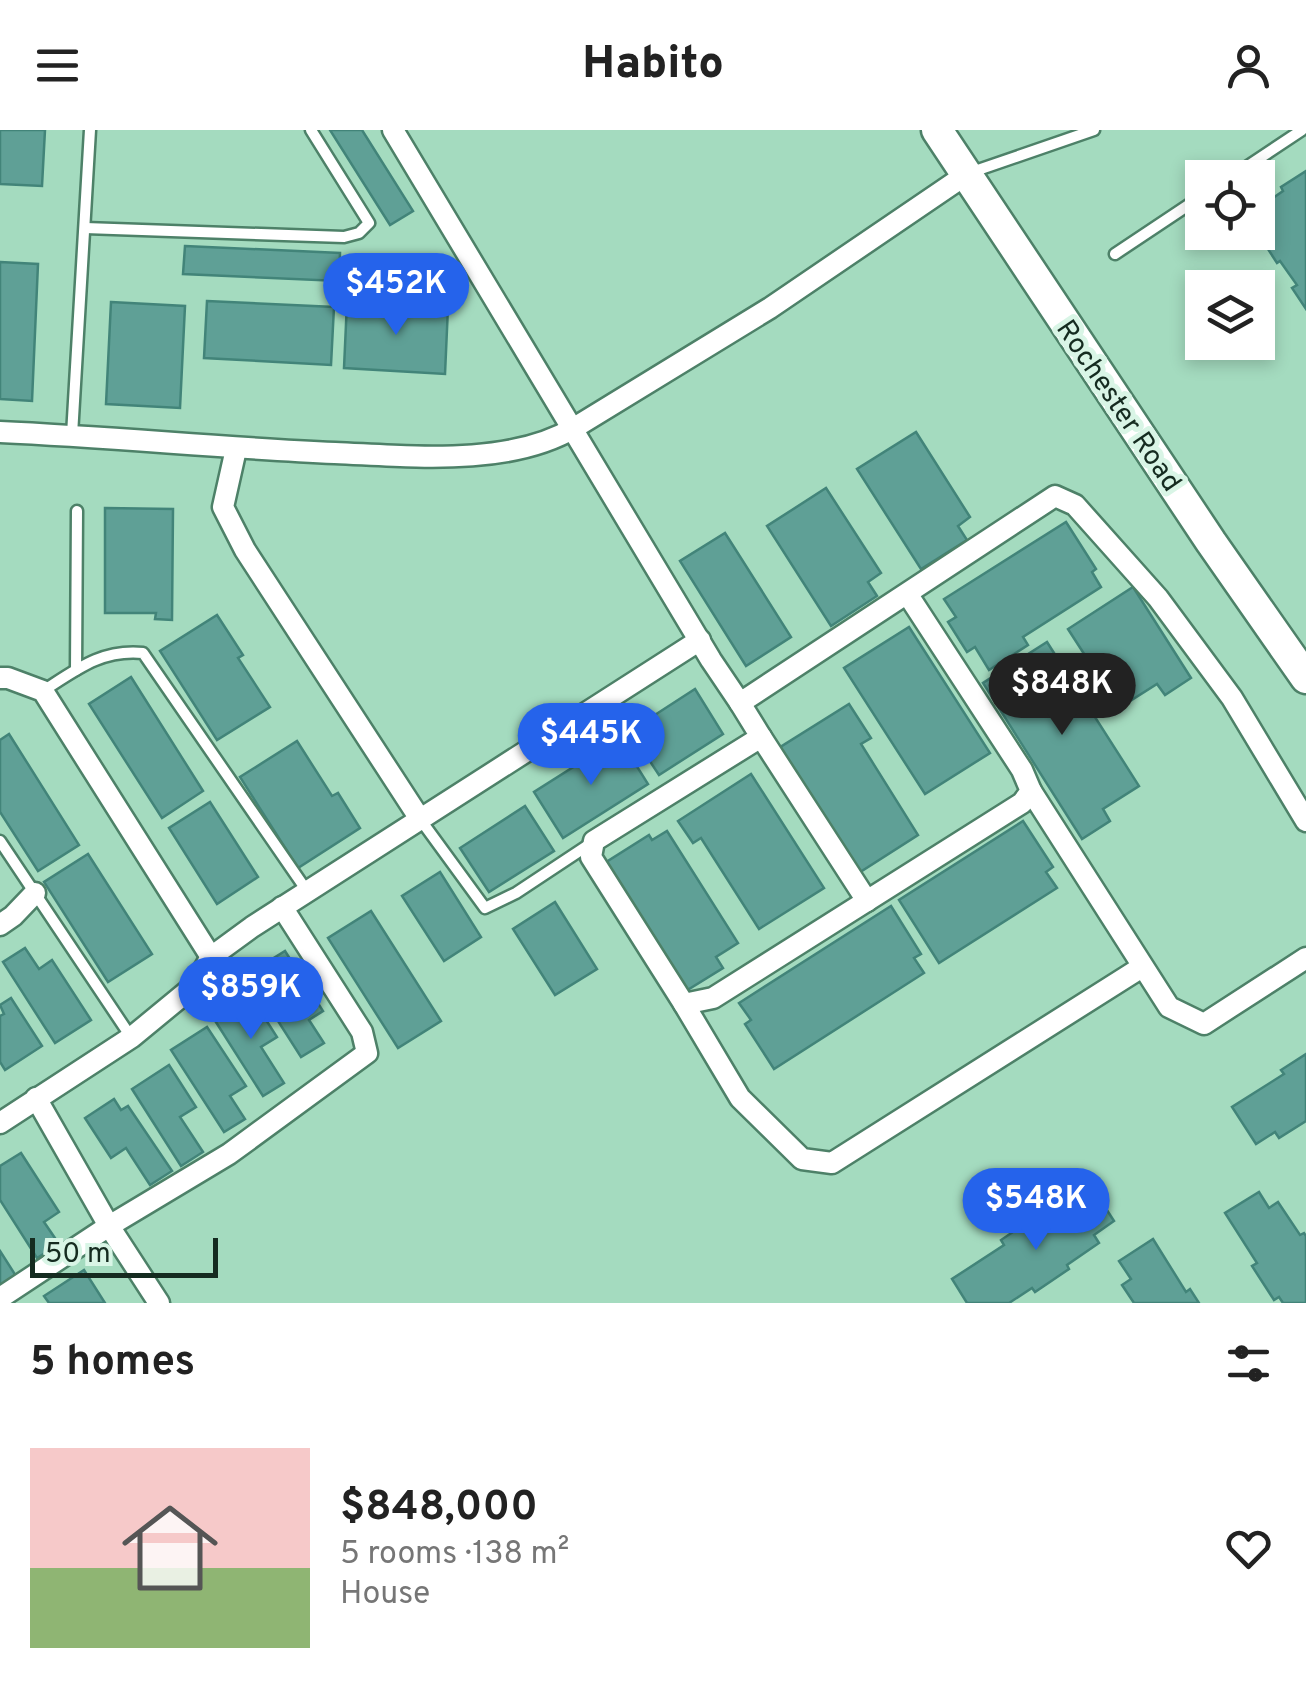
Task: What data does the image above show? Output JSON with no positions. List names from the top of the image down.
{
  "streets": {
    "street": ["Rochester Road"]
  },
  "scale_bar": "50 m",
  "page": {
    "header": "Habito",
    "price": [
      "$452K",
      "$848K",
      "$445K",
      "$859K",
      "$548K"
    ],
    "scale": "50 m",
    "heading": "5 homes",
    "list": [
      {
        "name": "$848,000",
        "note": "5 rooms · 138 m² · House"
      }
    ]
  }
}
